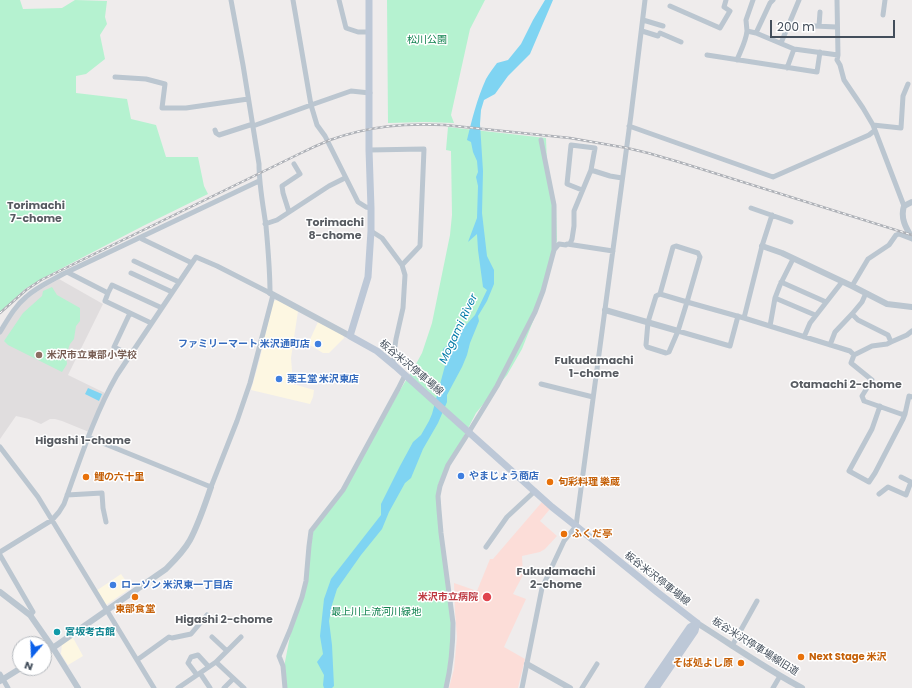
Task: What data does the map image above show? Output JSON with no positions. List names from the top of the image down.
{
  "streets": {
    "main road": ["板谷米沢停車場線"],
    "street": ["板谷米沢停車場線旧道"]
  },
  "crossings": [
    ["板谷米沢停車場線", "板谷米沢停車場線旧道"]
  ],
  "districts": [
    "Torimachi 7-chome",
    "Torimachi 8-chome",
    "Fukudamachi 1-chome",
    "Otamachi 2-chome",
    "Higashi 1-chome",
    "Fukudamachi 2-chome",
    "Higashi 2-chome"
  ],
  "water": ["Mogami River"],
  "parks": ["松川公園", "最上川上流河川緑地"],
  "places": [
    "ファミリーマート 米沢通町店",
    "米沢市立東部小学校",
    "薬王堂 米沢東店",
    "やまじょう商店",
    "鯉の六十里",
    "旬彩料理 樂蔵",
    "ふくだ亭",
    "ローソン 米沢東一丁目店",
    "東部食堂",
    "米沢市立病院",
    "宮坂考古館",
    "Next Stage 米沢",
    "そば処よし原"
  ],
  "scale_bar": "200 m",
  "north": "bottom"
}
